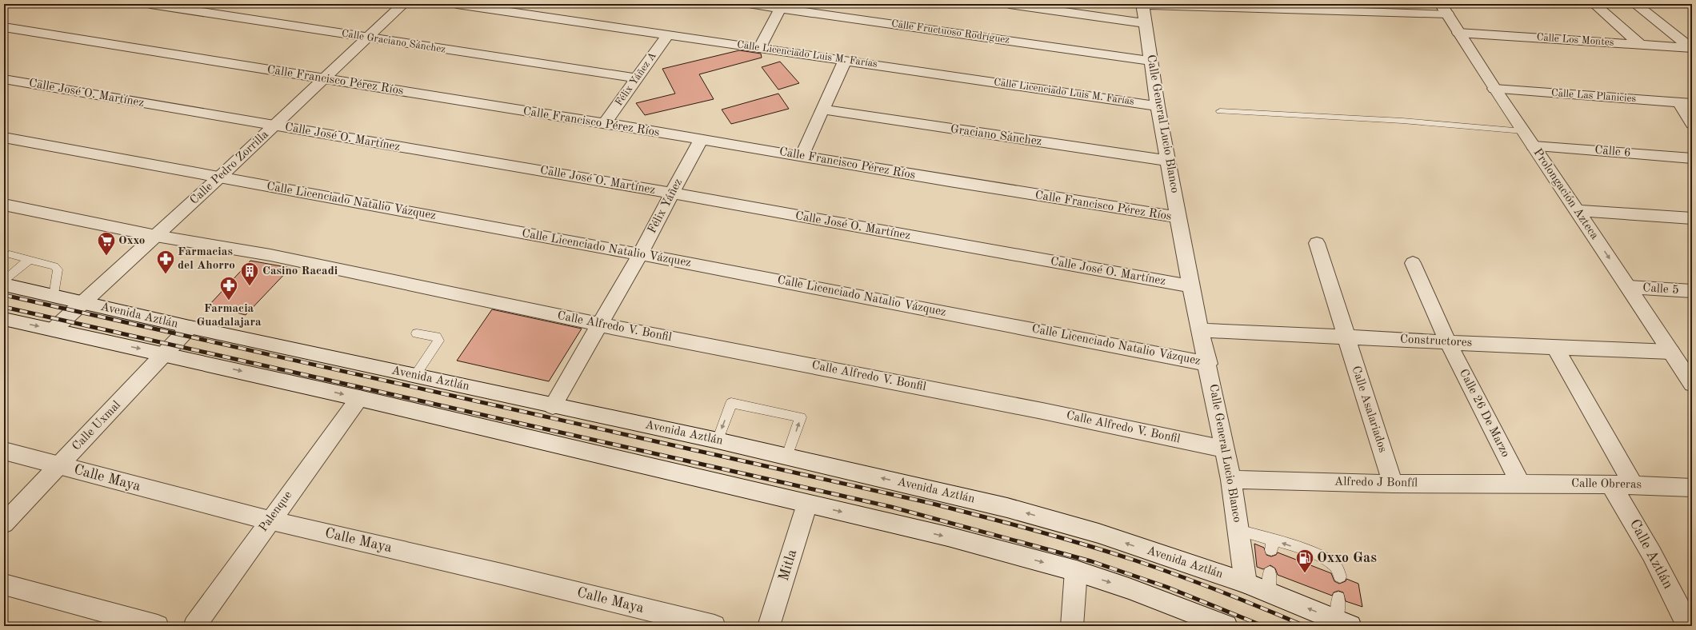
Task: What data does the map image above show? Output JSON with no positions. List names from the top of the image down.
{
  "streets": {
    "street": [
      "Calle Fructuoso Rodríguez",
      "Calle Los Montes",
      "Calle Graciano Sánchez",
      "Calle Licenciado Luis M. Farías",
      "Félix Yáñez A",
      "Calle Francisco Pérez Ríos",
      "Calle José O. Martínez",
      "Calle Las Planicies",
      "Calle General Lucio Blanco",
      "Graciano Sánchez",
      "Calle 6",
      "Calle Pedro Zorrilla",
      "Prolongación Azteca",
      "Calle Licenciado Natalio Vázquez",
      "Félix Yáñez",
      "Calle 5",
      "Avenida Aztlán",
      "Calle Alfredo V. Bonfil",
      "Constructores",
      "Calle Asalariados",
      "Calle 26 De Marzo",
      "Calle Uxmal",
      "Calle Maya",
      "Alfredo J Bonfíl",
      "Calle Obreras",
      "Palenque",
      "Calle Aztlán",
      "Mitla"
    ]
  },
  "crossings": [
    ["Calle Fructuoso Rodríguez", "Calle General Lucio Blanco"],
    ["Calle Los Montes", "Prolongación Azteca"],
    ["Calle Graciano Sánchez", "Félix Yáñez A"],
    ["Calle Graciano Sánchez", "Calle Pedro Zorrilla"],
    ["Calle Licenciado Luis M. Farías", "Félix Yáñez A"],
    ["Calle Licenciado Luis M. Farías", "Calle General Lucio Blanco"],
    ["Félix Yáñez A", "Calle Francisco Pérez Ríos"],
    ["Calle Francisco Pérez Ríos", "Calle General Lucio Blanco"],
    ["Calle Francisco Pérez Ríos", "Calle Pedro Zorrilla"],
    ["Calle Francisco Pérez Ríos", "Félix Yáñez"],
    ["Calle José O. Martínez", "Calle General Lucio Blanco"],
    ["Calle José O. Martínez", "Calle Pedro Zorrilla"],
    ["Calle José O. Martínez", "Félix Yáñez"],
    ["Calle Las Planicies", "Prolongación Azteca"],
    ["Calle General Lucio Blanco", "Graciano Sánchez"],
    ["Calle General Lucio Blanco", "Calle Licenciado Natalio Vázquez"],
    ["Calle General Lucio Blanco", "Avenida Aztlán"],
    ["Calle General Lucio Blanco", "Calle Alfredo V. Bonfil"],
    ["Calle General Lucio Blanco", "Constructores"],
    ["Calle General Lucio Blanco", "Alfredo J Bonfíl"],
    ["Calle 6", "Prolongación Azteca"],
    ["Calle Pedro Zorrilla", "Calle Licenciado Natalio Vázquez"],
    ["Calle Pedro Zorrilla", "Avenida Aztlán"],
    ["Calle Pedro Zorrilla", "Calle Alfredo V. Bonfil"],
    ["Prolongación Azteca", "Calle 5"],
    ["Prolongación Azteca", "Constructores"],
    ["Calle Licenciado Natalio Vázquez", "Félix Yáñez"],
    ["Félix Yáñez", "Avenida Aztlán"],
    ["Félix Yáñez", "Calle Alfredo V. Bonfil"],
    ["Avenida Aztlán", "Calle Uxmal"],
    ["Constructores", "Calle Asalariados"],
    ["Constructores", "Calle 26 De Marzo"],
    ["Calle Asalariados", "Alfredo J Bonfíl"],
    ["Calle 26 De Marzo", "Alfredo J Bonfíl"],
    ["Calle 26 De Marzo", "Calle Obreras"],
    ["Calle Uxmal", "Calle Maya"],
    ["Calle Maya", "Palenque"],
    ["Alfredo J Bonfíl", "Calle Obreras"],
    ["Calle Obreras", "Calle Aztlán"]
  ],
  "places": {
    "supermarket": ["Oxxo"],
    "pharmacy": ["Farmacias del Ahorro", "Farmacia Guadalajara"],
    "building": ["Casino Racadi"],
    "fuel station": ["Oxxo Gas"]
  }
}
